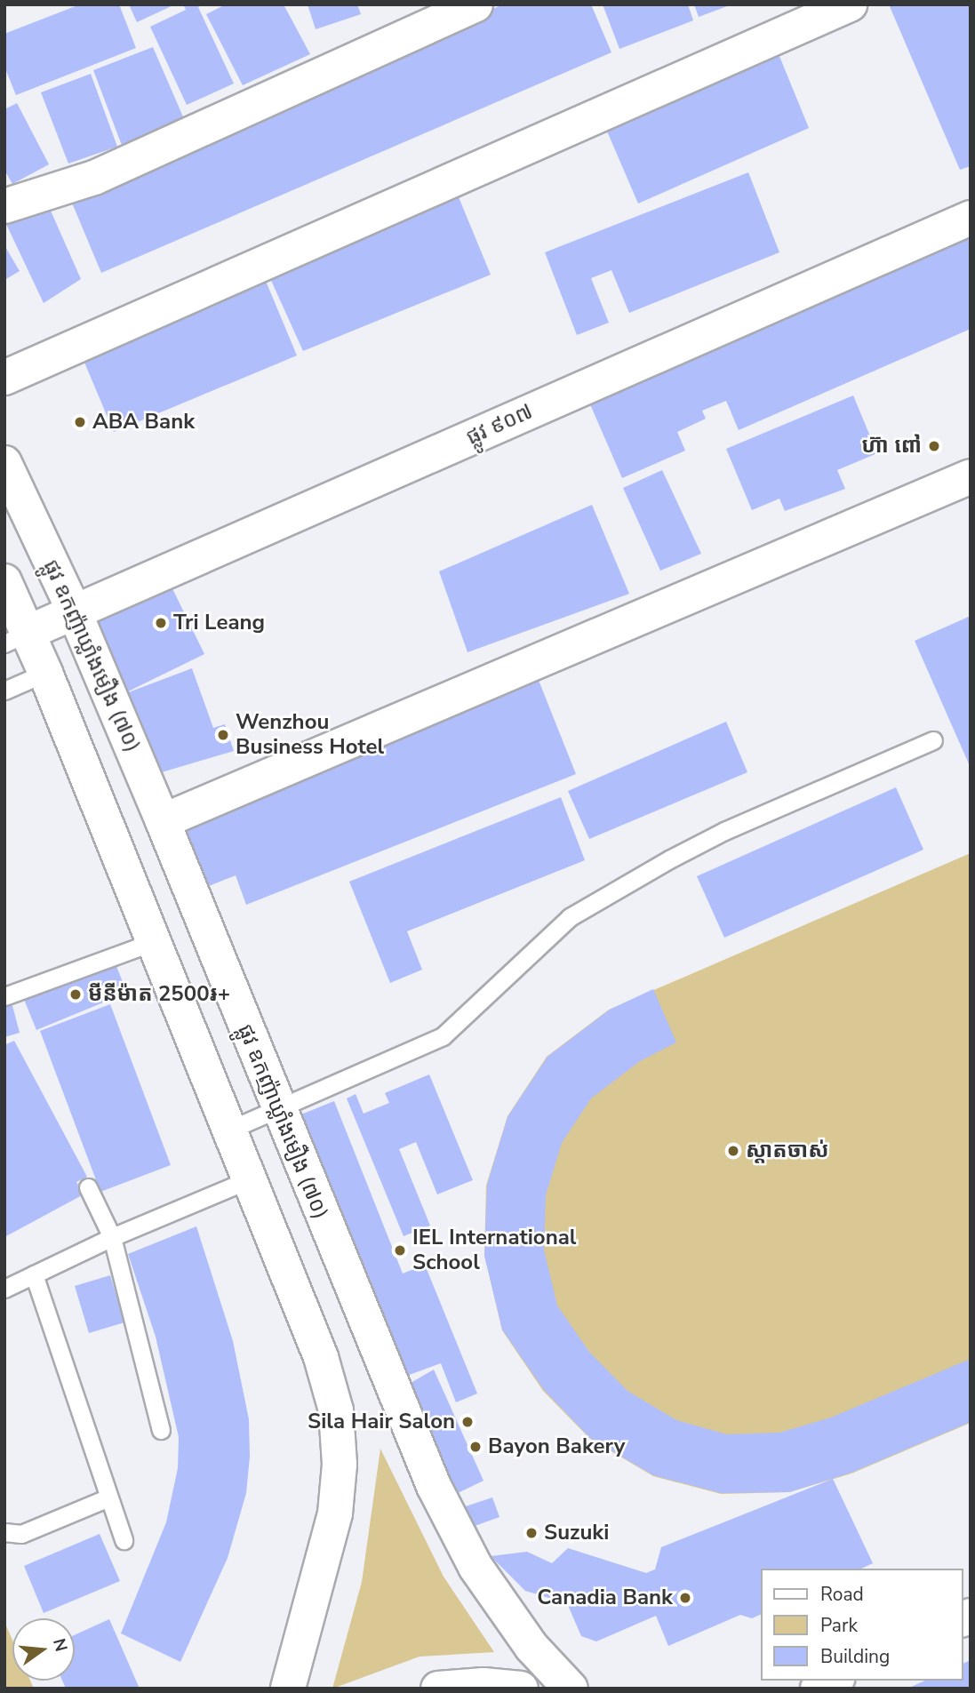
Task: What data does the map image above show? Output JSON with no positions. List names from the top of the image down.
{
  "streets": {
    "main road": ["ផ្លូវ ៩០៧", "ផ្លូវ ឧកញ៉ាឃ្លាំងមឿង (៧០)"]
  },
  "crossings": [
    ["ផ្លូវ ៩០៧", "ផ្លូវ ឧកញ៉ាឃ្លាំងមឿង (៧០)"]
  ],
  "places": [
    "ABA Bank",
    "ហ៊ា ពៅ",
    "Tri Leang",
    "Wenzhou Business Hotel",
    "មីនីម៉ាត 2500៛+",
    "ស្ដាតចាស់",
    "IEL International School",
    "Sila Hair Salon",
    "Bayon Bakery",
    "Suzuki",
    "Canadia Bank"
  ],
  "legend": ["Road", "Park", "Building"],
  "north": "right"
}
